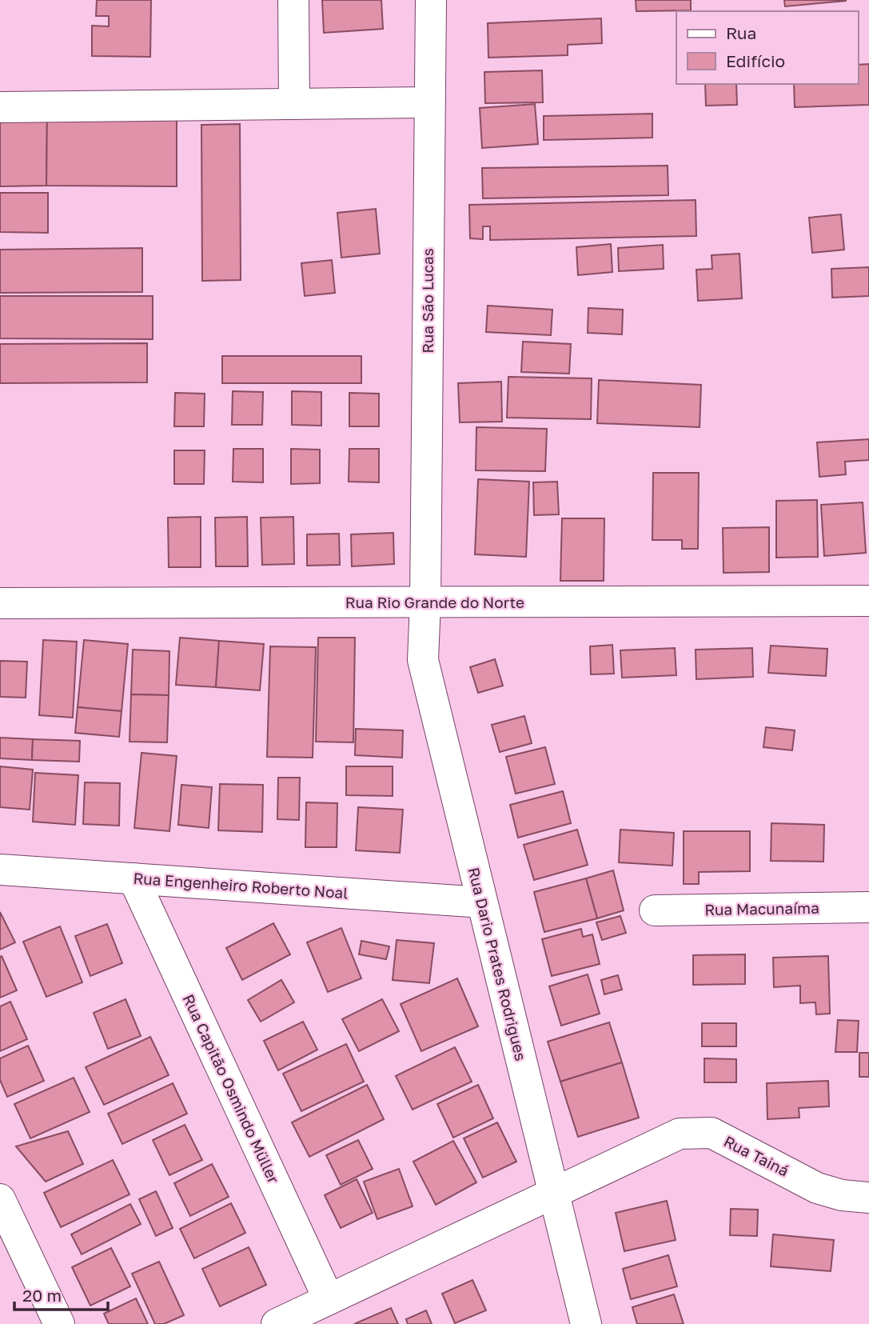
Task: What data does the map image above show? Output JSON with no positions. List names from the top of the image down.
{
  "streets": {
    "street": [
      "Rua São Lucas",
      "Rua Rio Grande do Norte",
      "Rua Engenheiro Roberto Noal",
      "Rua Macunaíma",
      "Rua Dario Prates Rodrigues",
      "Rua Capitão Osmindo Müller",
      "Rua Tainá"
    ]
  },
  "crossings": [
    ["Rua São Lucas", "Rua Rio Grande do Norte"],
    ["Rua São Lucas", "Rua Dario Prates Rodrigues"],
    ["Rua Rio Grande do Norte", "Rua Dario Prates Rodrigues"],
    ["Rua Engenheiro Roberto Noal", "Rua Dario Prates Rodrigues"],
    ["Rua Engenheiro Roberto Noal", "Rua Capitão Osmindo Müller"],
    ["Rua Dario Prates Rodrigues", "Rua Tainá"],
    ["Rua Capitão Osmindo Müller", "Rua Tainá"]
  ],
  "legend": ["Rua", "Edifício"],
  "scale_bar": "20 m"
}
